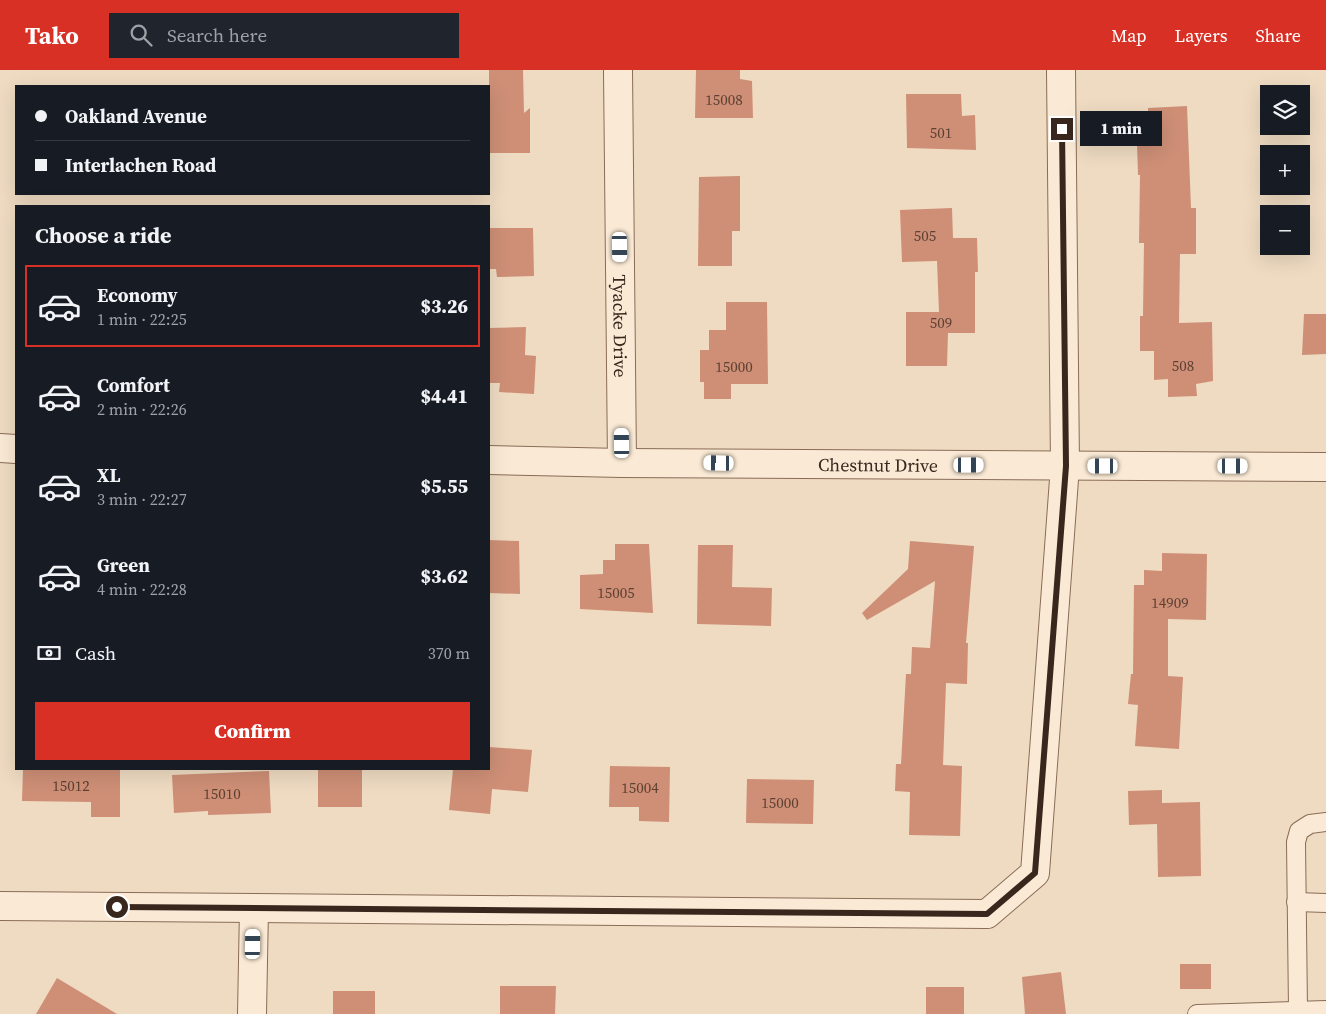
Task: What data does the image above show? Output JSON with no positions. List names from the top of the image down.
{
  "streets": {
    "street": ["Tyacke Drive", "Chestnut Drive"]
  },
  "crossings": [
    ["Tyacke Drive", "Chestnut Drive"]
  ],
  "house_numbers": [
    "15008",
    "501",
    "505",
    "509",
    "508",
    "15000",
    "15005",
    "14909",
    "15012",
    "15004",
    "15010",
    "15000"
  ],
  "page": {
    "header": "Tako",
    "search": "Search here",
    "nav": ["Map", "Layers", "Share"],
    "map_buttons": ["+", "−"],
    "banner": ["Oakland Avenue", "Interlachen Road"],
    "bubble": "1 min",
    "heading": "Choose a ride",
    "list": [
      {
        "name": "Economy",
        "note": "1 min · 22:25",
        "value": "$3.26"
      },
      {
        "name": "Comfort",
        "note": "2 min · 22:26",
        "value": "$4.41"
      },
      {
        "name": "XL",
        "note": "3 min · 22:27",
        "value": "$5.55"
      },
      {
        "name": "Green",
        "note": "4 min · 22:28",
        "value": "$3.62"
      }
    ],
    "pay": ["Cash", "370 m"],
    "buttons": "Confirm"
  }
}
